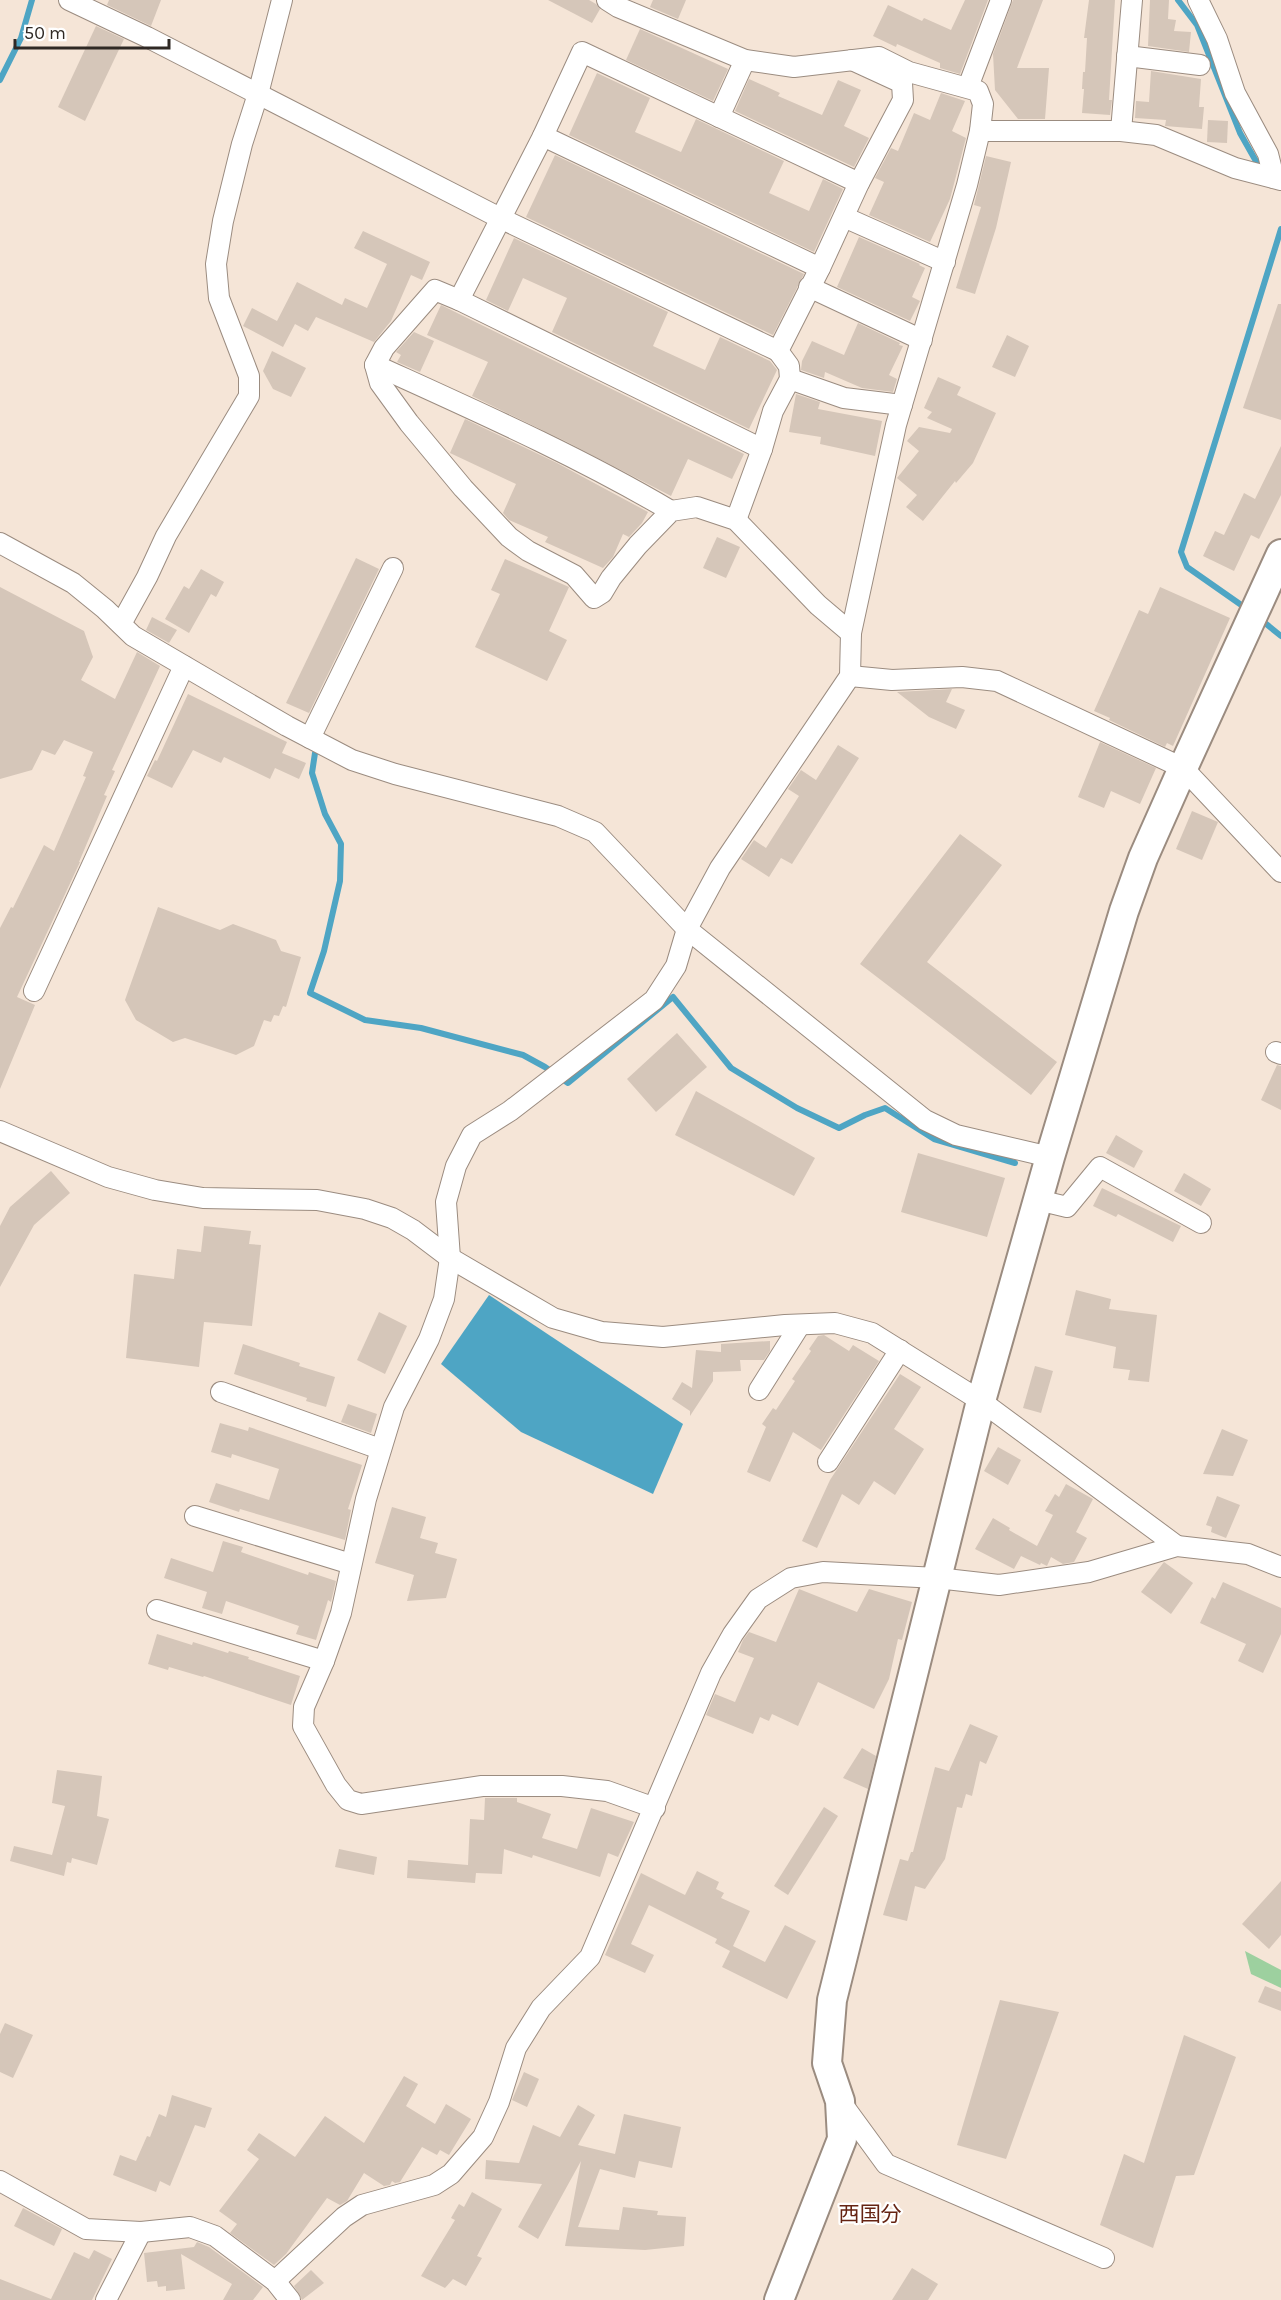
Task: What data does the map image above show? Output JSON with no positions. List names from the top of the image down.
{
  "districts": ["西国分"],
  "scale_bar": "50 m"
}
